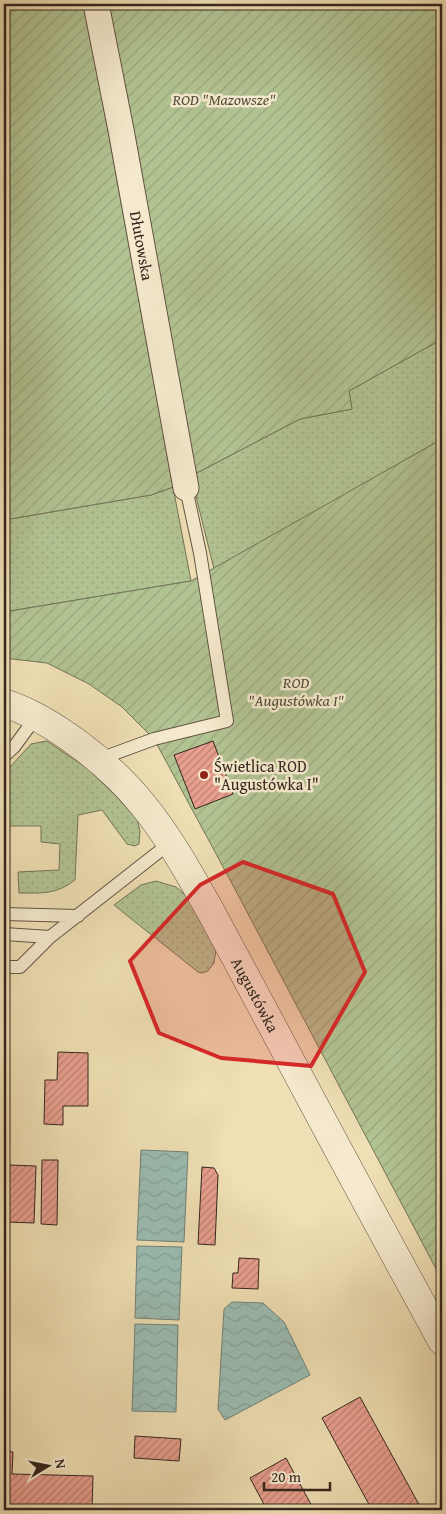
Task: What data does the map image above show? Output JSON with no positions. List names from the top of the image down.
{
  "streets": {
    "street": ["Dłutowska", "Augustówka"]
  },
  "parks": ["ROD \"Mazowsze\"", "ROD \"Augustówka I\""],
  "places": ["Świetlica ROD \"Augustówka I\""],
  "scale_bar": "20 m",
  "north": "right"
}
